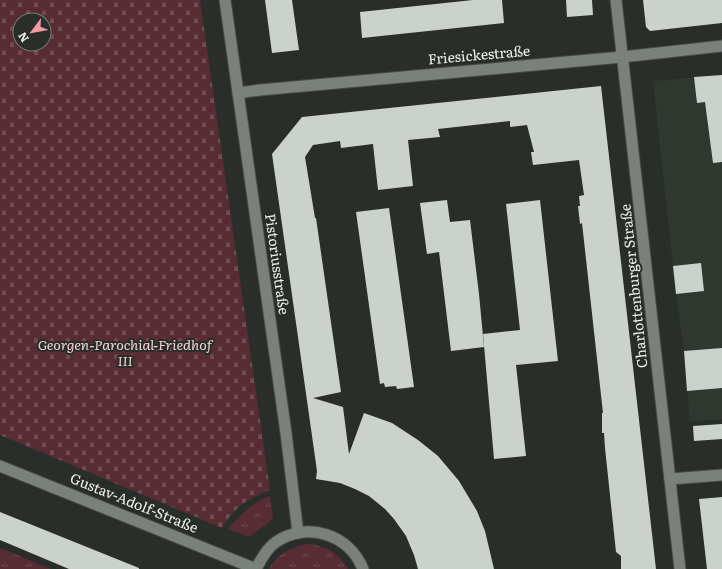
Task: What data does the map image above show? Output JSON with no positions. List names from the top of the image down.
{
  "streets": {
    "street": [
      "Friesickestraße",
      "Pistoriusstraße",
      "Charlottenburger Straße",
      "Gustav-Adolf-Straße"
    ]
  },
  "crossings": [
    ["Friesickestraße", "Pistoriusstraße"],
    ["Friesickestraße", "Charlottenburger Straße"]
  ],
  "parks": ["Georgen-Parochial-Friedhof III"],
  "north": "bottom left"
}
